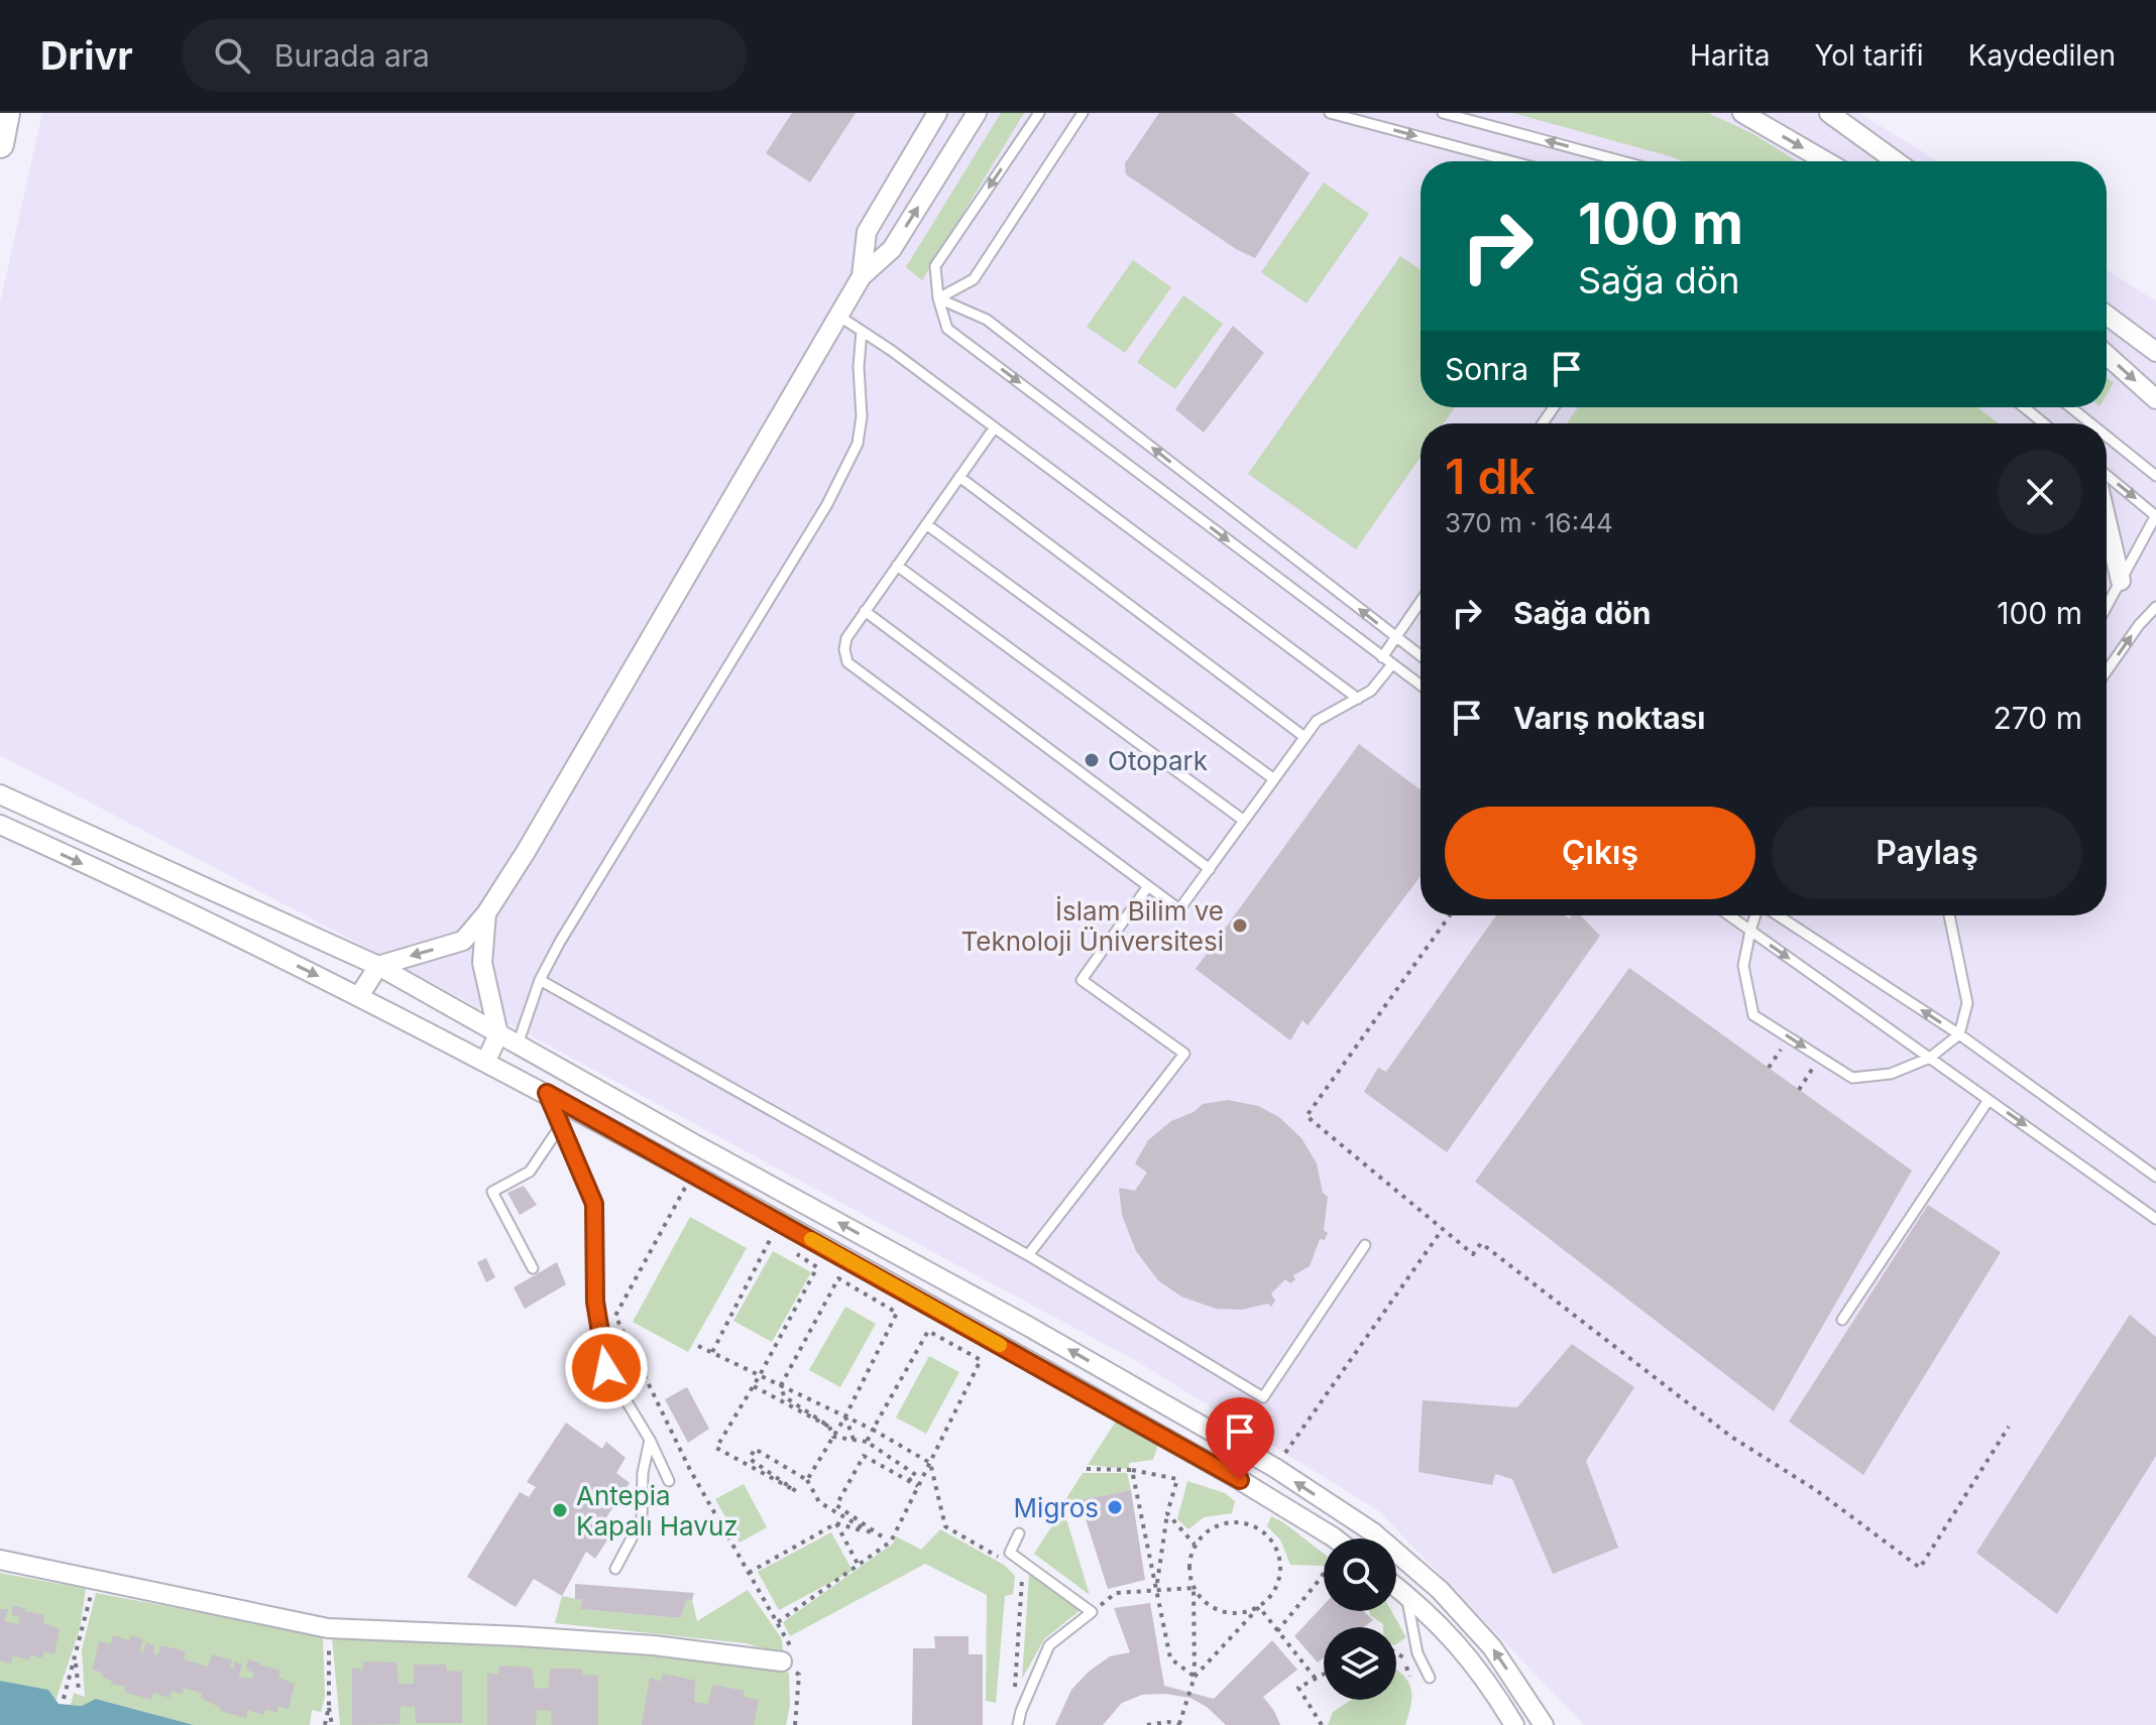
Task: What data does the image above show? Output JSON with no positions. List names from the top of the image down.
{
  "places": [
    "Otopark",
    "İslam Bilim ve Teknoloji Üniversitesi",
    "Migros",
    "Antepia Kapalı Havuz"
  ],
  "page": {
    "header": "Drivr",
    "search": "Burada ara",
    "nav": ["Harita", "Yol tarifi", "Kaydedilen"],
    "turn": ["100 m", "Sağa dön"],
    "then": "Sonra",
    "heading": ["1 dk", "370 m · 16:44"],
    "list": [
      {
        "name": "Sağa dön",
        "value": "100 m"
      },
      {
        "name": "Varış noktası",
        "value": "270 m"
      }
    ],
    "buttons": ["Çıkış", "Paylaş"]
  }
}
